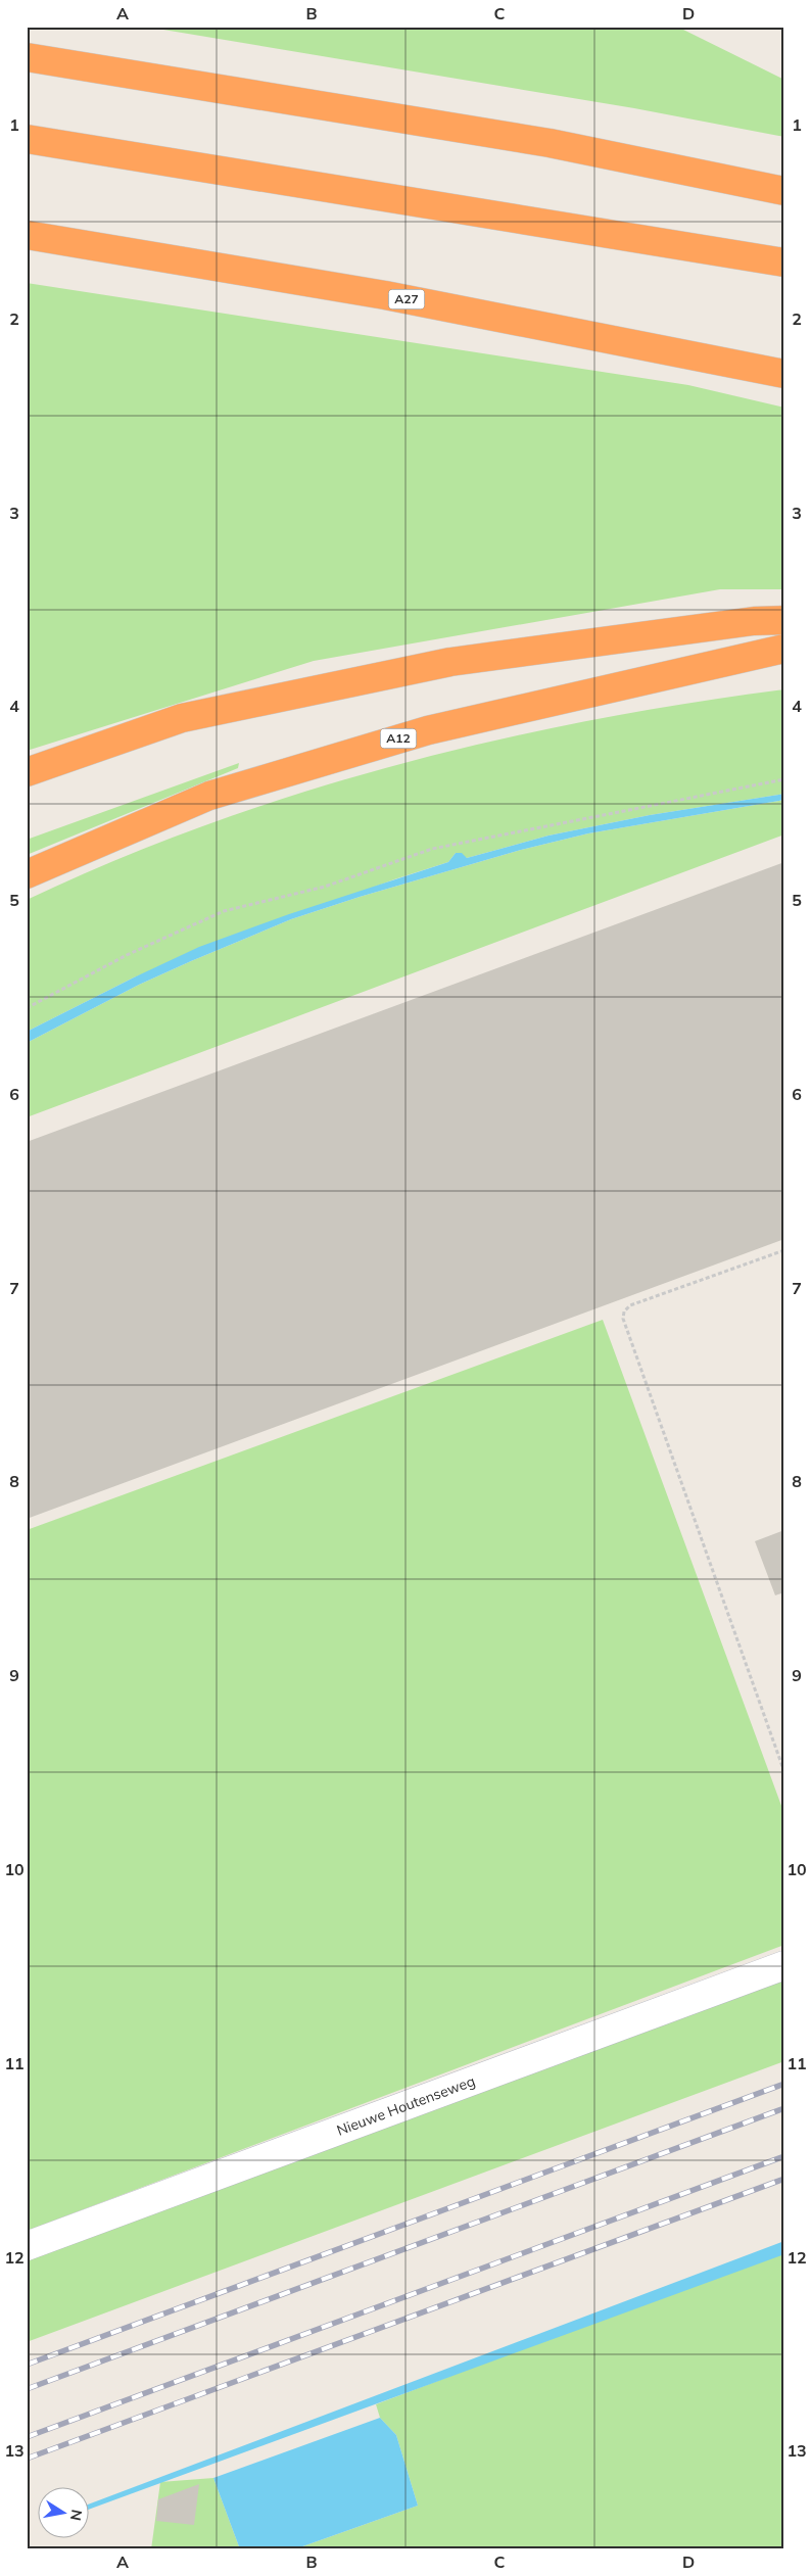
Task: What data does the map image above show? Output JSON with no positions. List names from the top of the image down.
{
  "streets": {
    "highway": ["A27", "A12"],
    "street": ["Nieuwe Houtenseweg"]
  },
  "north": "right",
  "grid": {
    "columns": [
      "A",
      "B",
      "C",
      "D"
    ],
    "rows": [
      "1",
      "2",
      "3",
      "4",
      "5",
      "6",
      "7",
      "8",
      "9",
      "10",
      "11",
      "12",
      "13"
    ]
  }
}
